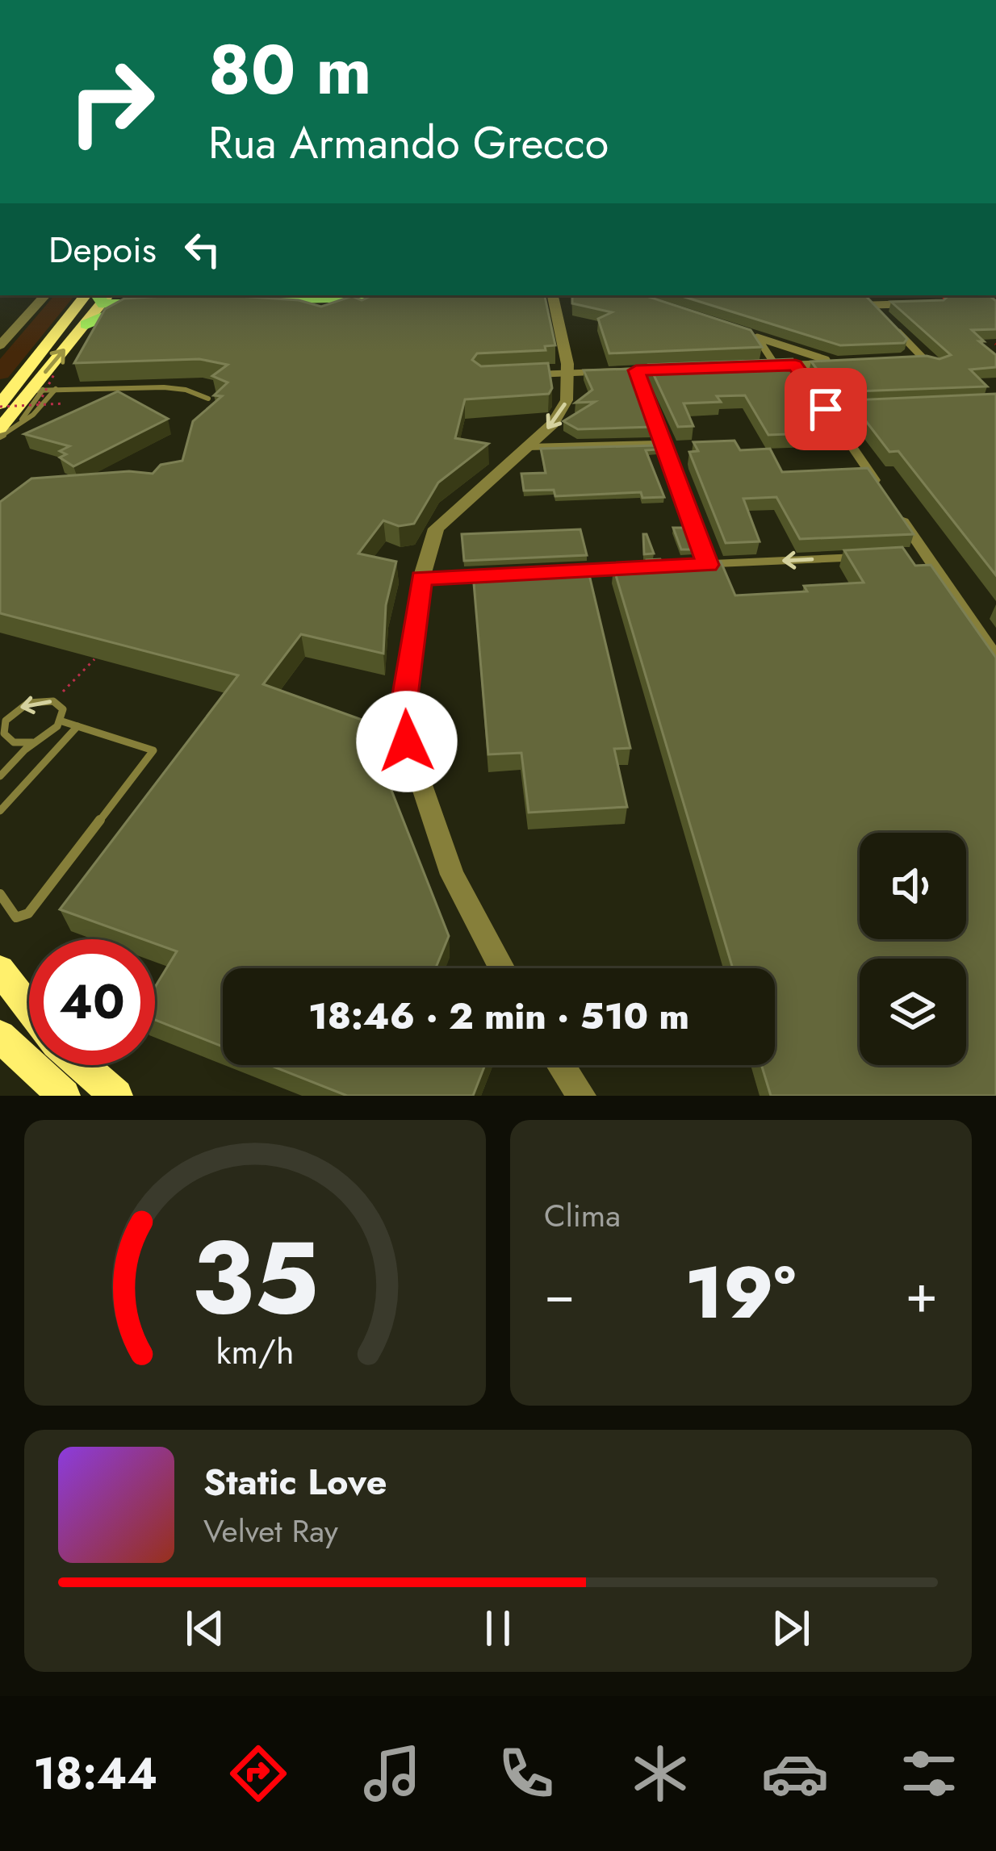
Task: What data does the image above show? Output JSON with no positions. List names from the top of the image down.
{
  "page": {
    "turn": ["80 m", "Rua Armando Grecco"],
    "then": "Depois",
    "limit": "40",
    "trip": "18:46 · 2 min · 510 m",
    "tile": "Clima",
    "heat": ["−", "19°", "+"],
    "song": ["Static Love", "Velvet Ray"],
    "tabs": "18:44",
    "gauge": ["35", "km/h"]
  }
}
